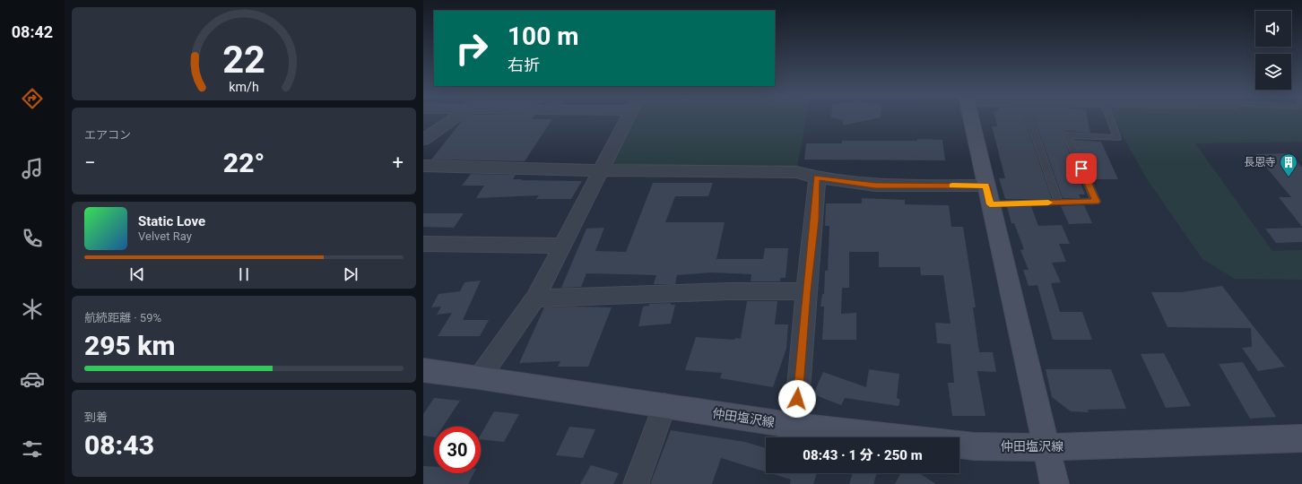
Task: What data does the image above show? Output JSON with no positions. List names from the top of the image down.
{
  "streets": {
    "main road": ["仲田塩沢線"]
  },
  "places": {
    "building": ["長恩寺"]
  },
  "page": {
    "tabs": "08:42",
    "turn": ["100 m", "右折"],
    "tile": [
      "エアコン",
      ["航続距離 · 59%", "295 km"],
      ["到着", "08:43"]
    ],
    "heat": ["−", "22°", "+"],
    "song": ["Static Love", "Velvet Ray"],
    "limit": "30",
    "trip": "08:43 · 1 分 · 250 m",
    "gauge": ["22", "km/h"]
  }
}
